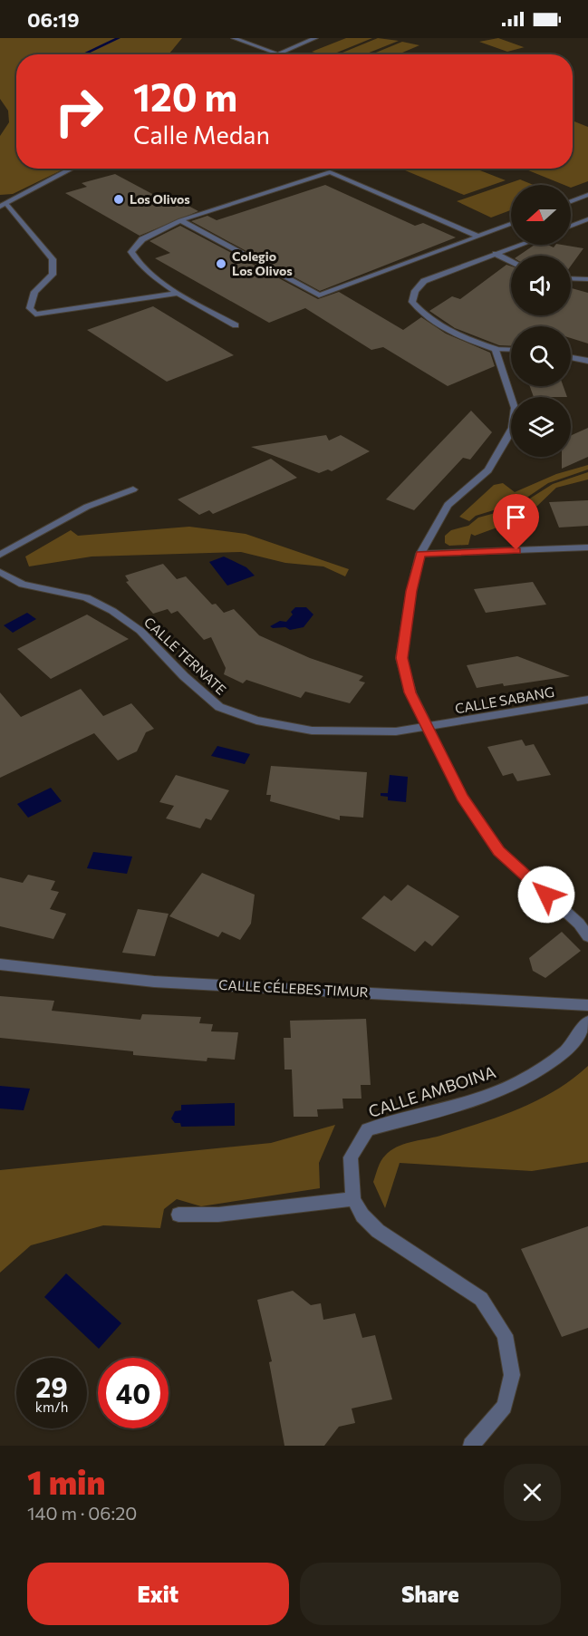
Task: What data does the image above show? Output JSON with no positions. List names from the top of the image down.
{
  "streets": {
    "street": [
      "CALLE TERNATE",
      "CALLE SABANG",
      "CALLE CÉLEBES TIMUR",
      "CALLE AMBOINA"
    ]
  },
  "crossings": [
    ["CALLE TERNATE", "CALLE SABANG"]
  ],
  "places": ["Los Olivos", "Colegio Los Olivos"],
  "north": "left",
  "page": {
    "status": "06:19",
    "turn": ["120 m", "Calle Medan"],
    "speed": "29 km/h",
    "limit": "40",
    "heading": ["1 min", "140 m · 06:20"],
    "buttons": ["Exit", "Share"]
  }
}
